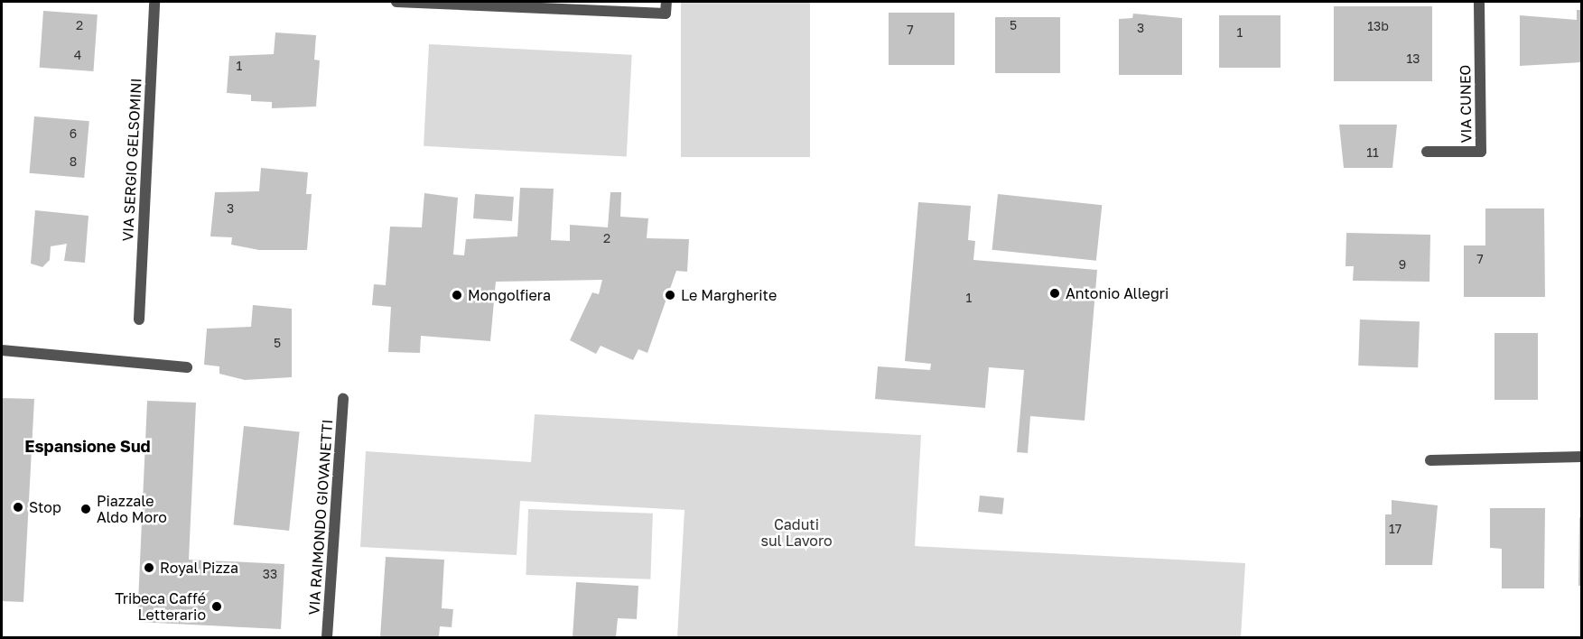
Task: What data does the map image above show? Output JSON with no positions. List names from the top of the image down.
{
  "streets": {
    "street": ["VIA CUNEO", "VIA SERGIO GELSOMINI", "VIA RAIMONDO GIOVANETTI"]
  },
  "districts": ["Espansione Sud"],
  "parks": ["Caduti sul Lavoro"],
  "places": [
    "Antonio Allegri",
    "Mongolfiera",
    "Le Margherite",
    "Stop",
    "Piazzale Aldo Moro",
    "Royal Pizza",
    "Tribeca Caffé Letterario"
  ],
  "house_numbers": [
    "2",
    "5",
    "13b",
    "3",
    "7",
    "1",
    "4",
    "13",
    "1",
    "6",
    "11",
    "8",
    "3",
    "2",
    "7",
    "9",
    "1",
    "5",
    "17",
    "33"
  ]
}
